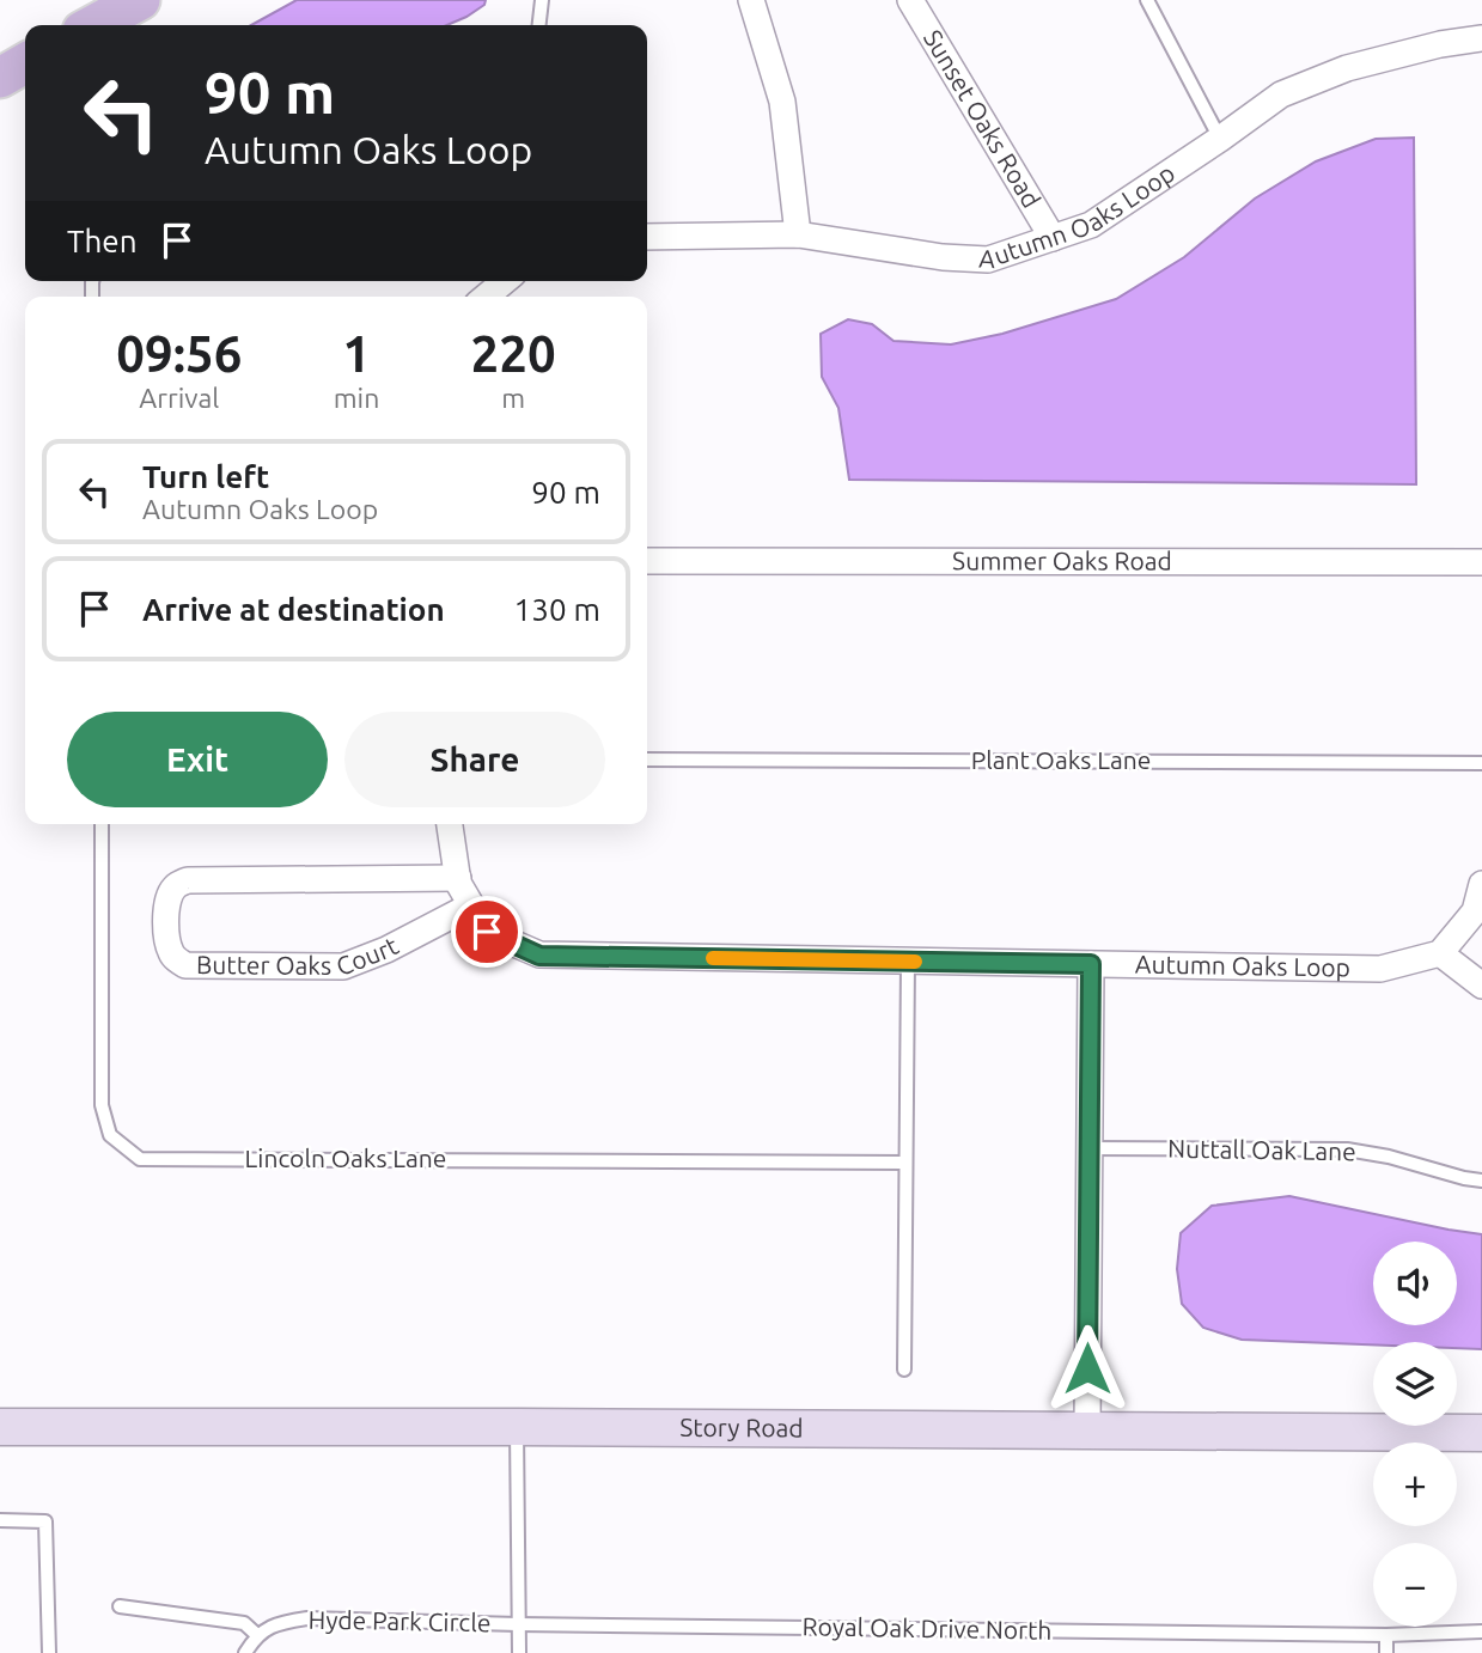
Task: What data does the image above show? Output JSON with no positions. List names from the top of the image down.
{
  "streets": {
    "street": [
      "Sunset Oaks Road",
      "Autumn Oaks Loop",
      "Summer Oaks Road",
      "Butter Oaks Court",
      "Story Road"
    ],
    "lane": [
      "Plant Oaks Lane",
      "Nuttall Oak Lane",
      "Lincoln Oaks Lane",
      "Hyde Park Circle",
      "Royal Oak Drive North"
    ]
  },
  "crossings": [
    ["Sunset Oaks Road", "Autumn Oaks Loop"],
    ["Autumn Oaks Loop", "Butter Oaks Court"],
    ["Hyde Park Circle", "Royal Oak Drive North"]
  ],
  "page": {
    "turn": ["90 m", "Autumn Oaks Loop"],
    "then": "Then",
    "eta": [
      "09:56",
      "Arrival",
      "1",
      "min",
      "220",
      "m"
    ],
    "list": [
      {
        "name": "Turn left",
        "note": "Autumn Oaks Loop",
        "value": "90 m"
      },
      {
        "name": "Arrive at destination",
        "value": "130 m"
      }
    ],
    "buttons": ["Exit", "Share"],
    "map_buttons": ["+", "−"]
  }
}
